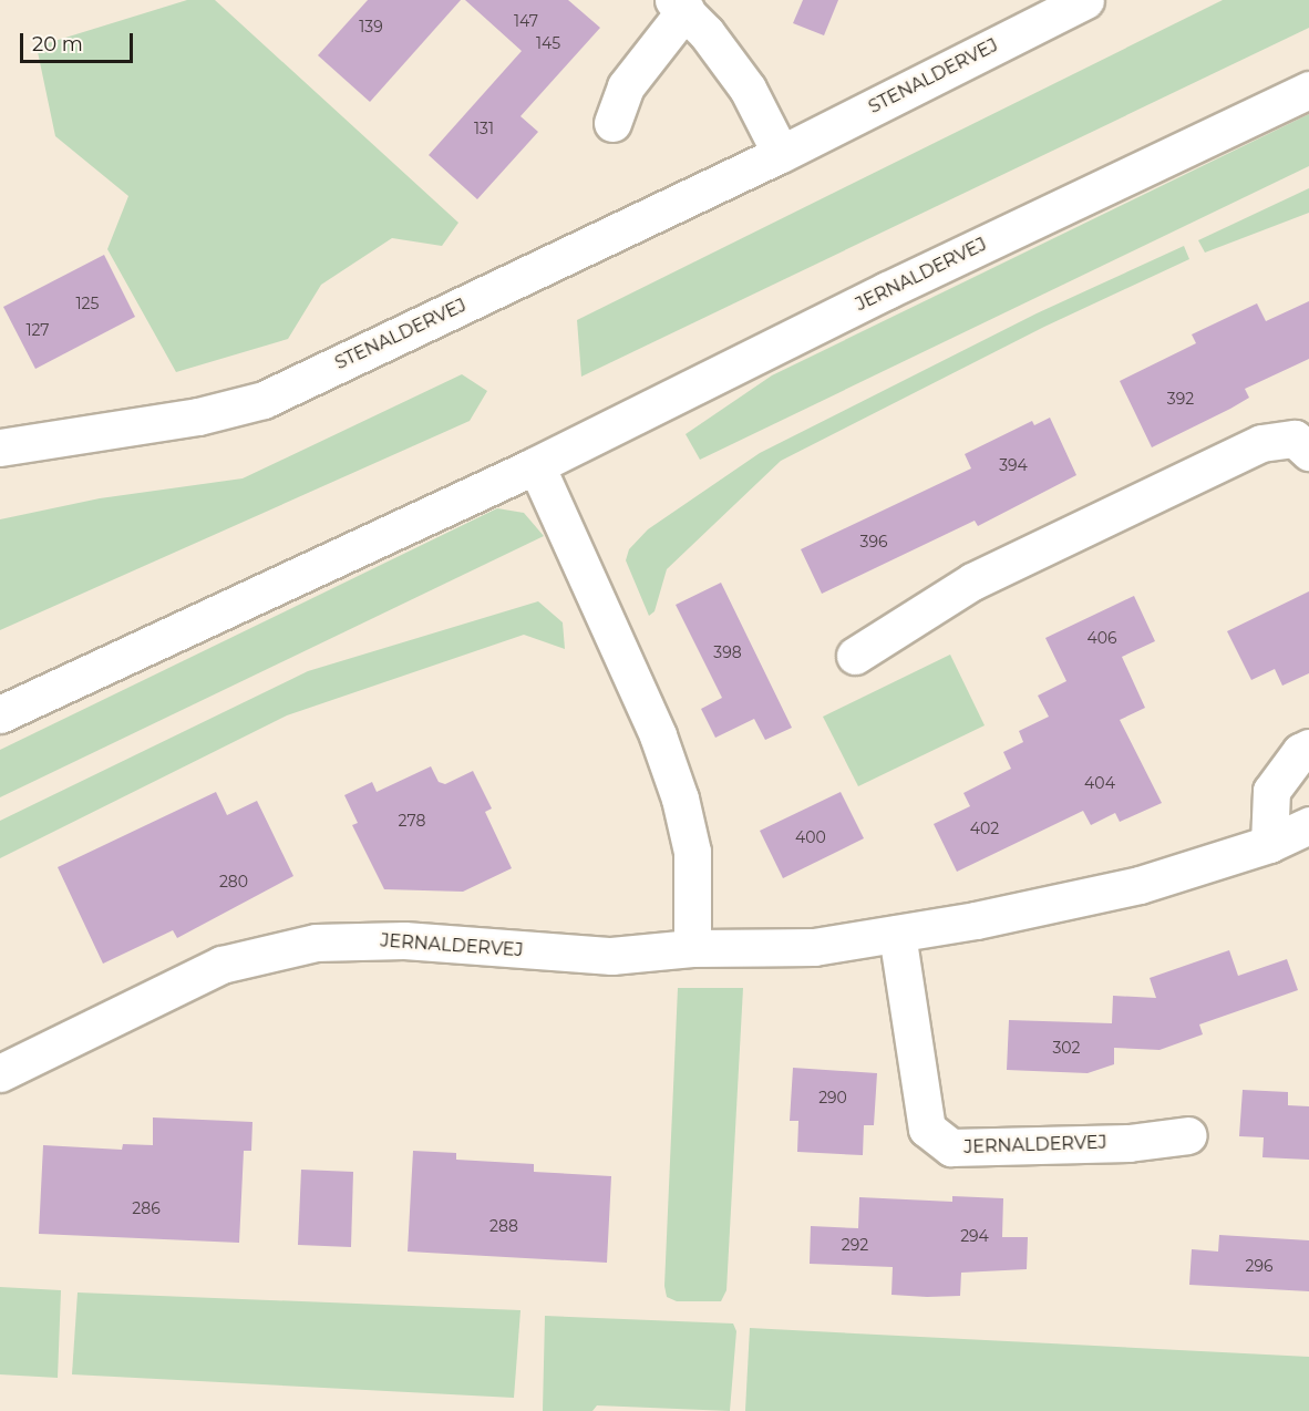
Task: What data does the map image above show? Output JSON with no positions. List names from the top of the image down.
{
  "streets": {
    "street": ["STENALDERVEJ", "JERNALDERVEJ"]
  },
  "house_numbers": [
    "147",
    "139",
    "145",
    "131",
    "125",
    "127",
    "392",
    "394",
    "396",
    "406",
    "398",
    "404",
    "278",
    "402",
    "400",
    "280",
    "302",
    "290",
    "286",
    "288",
    "294",
    "292",
    "296"
  ],
  "scale_bar": "20 m"
}
